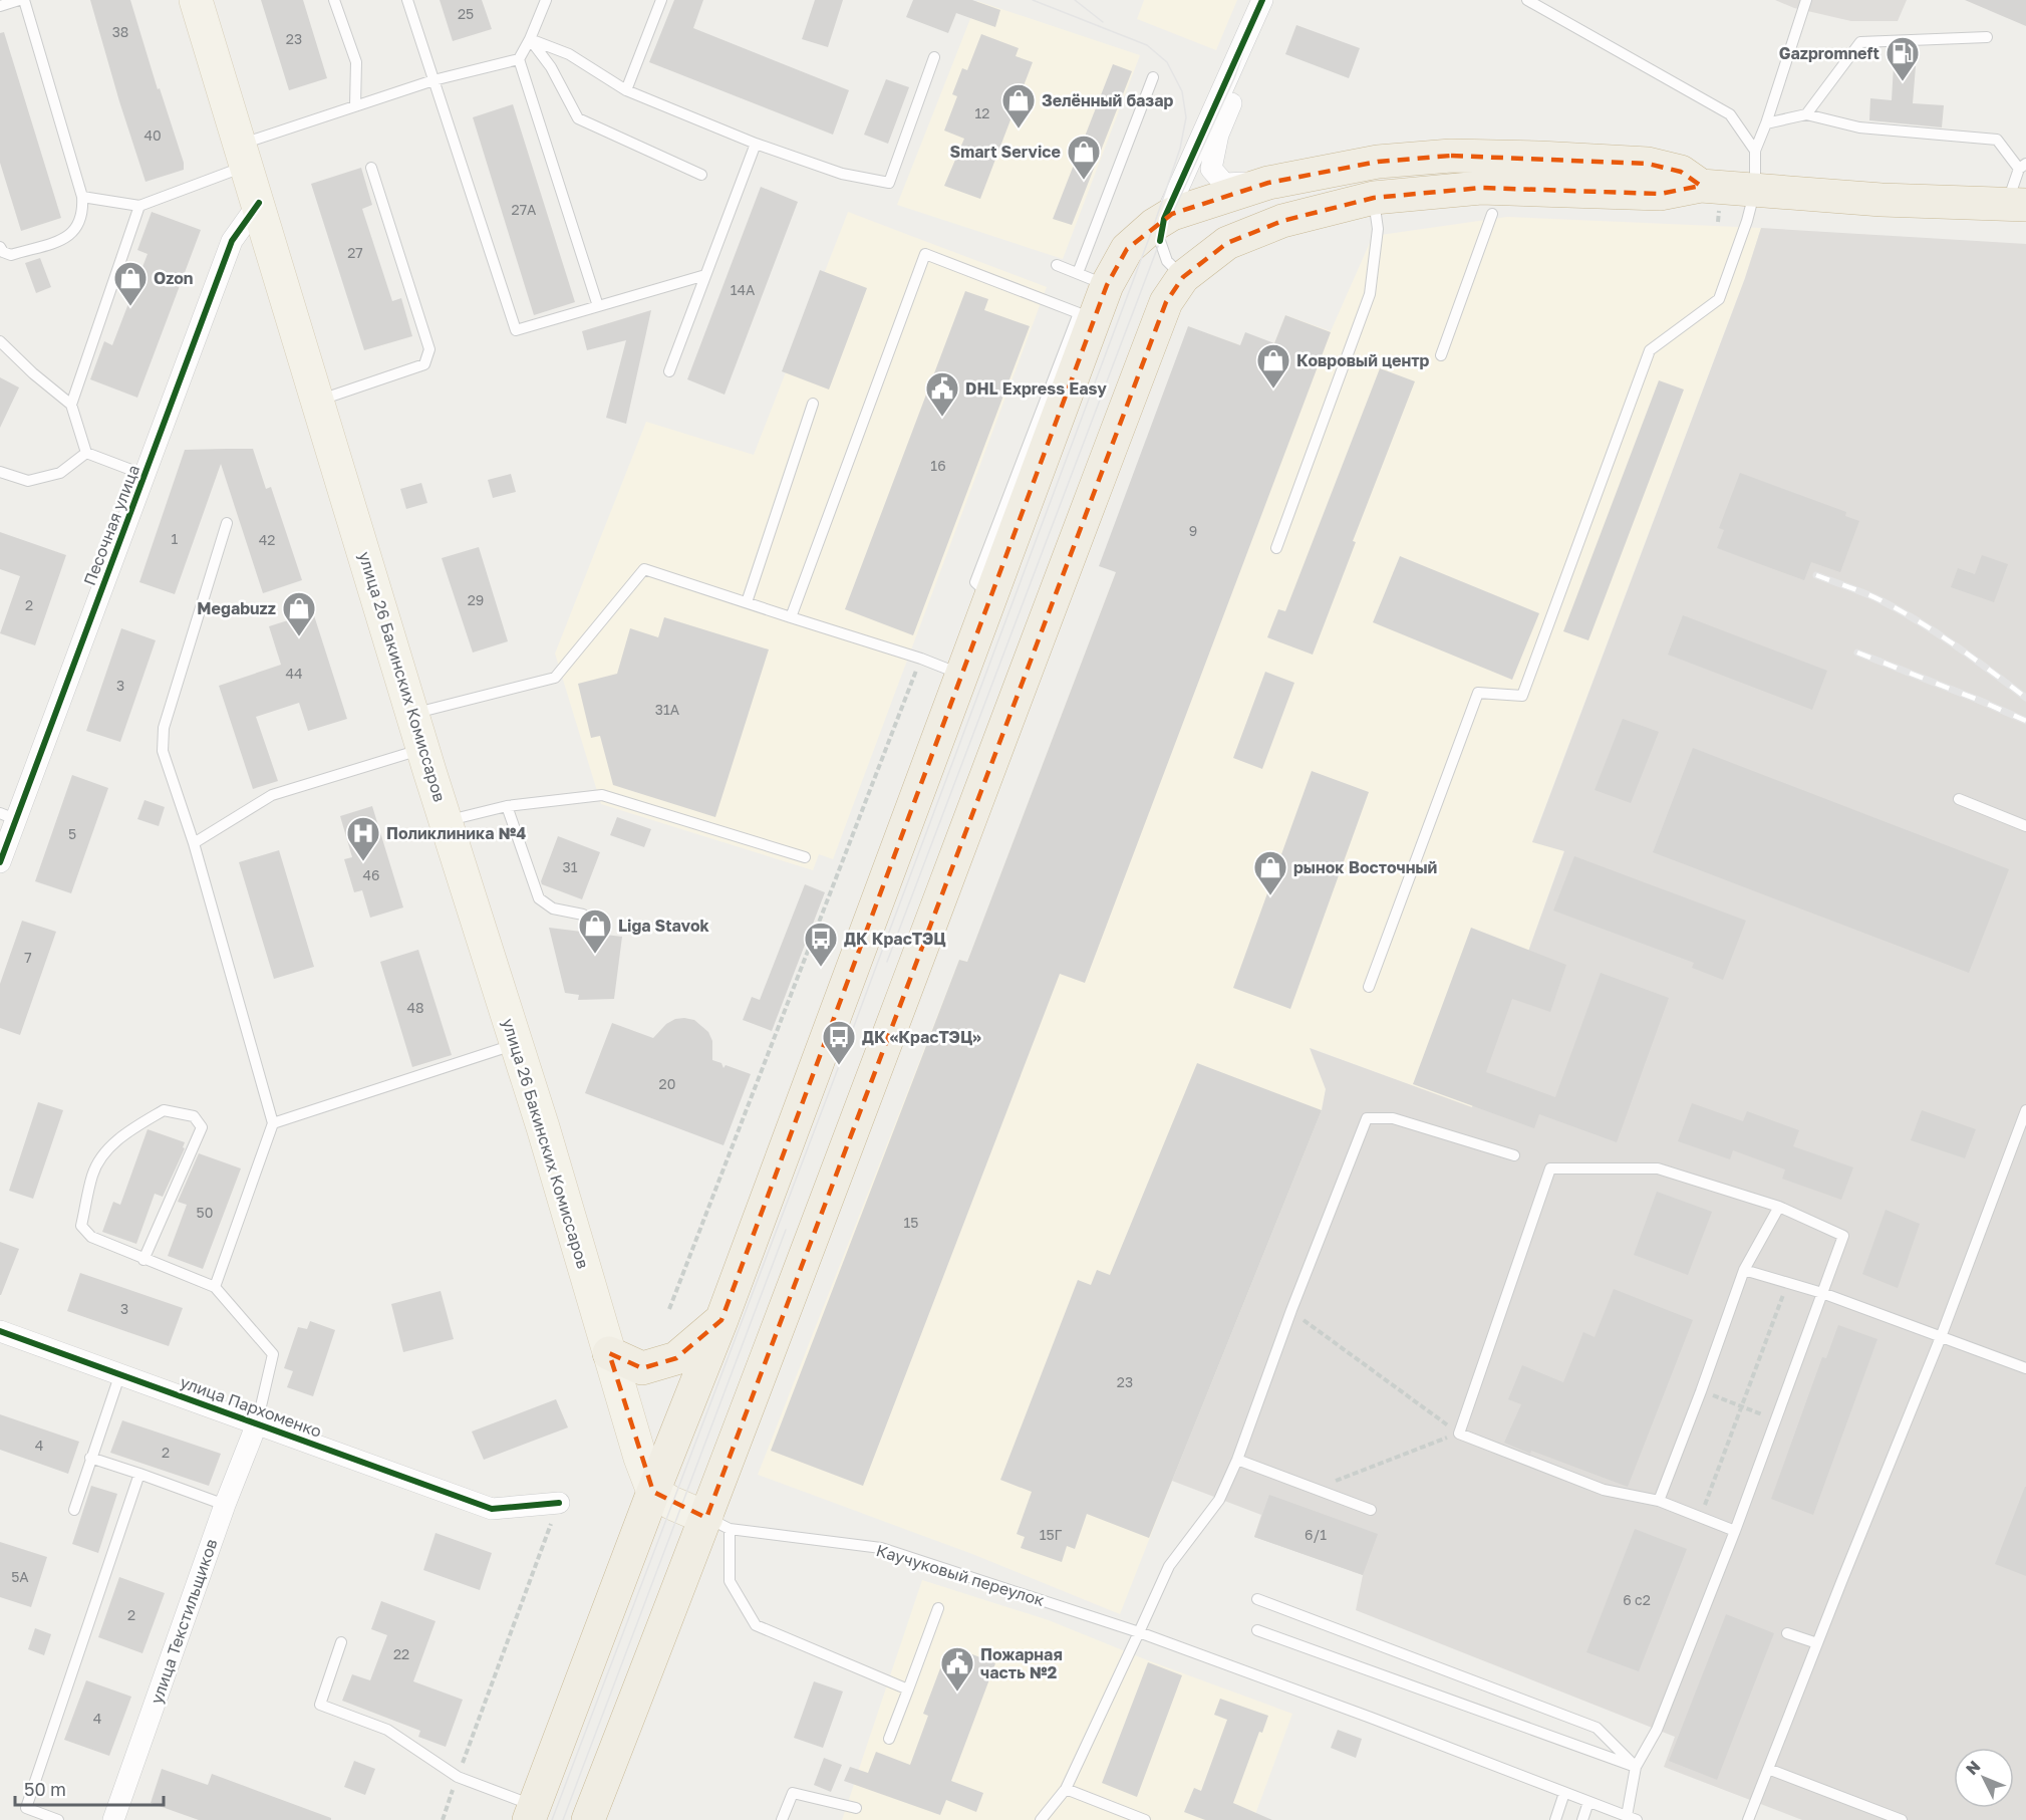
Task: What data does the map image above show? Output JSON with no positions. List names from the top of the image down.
{
  "streets": {
    "main road": ["улица 26 Бакинских Комиссаров"],
    "street": ["Песочная улица", "улица Пархоменко", "улица Текстильщиков"],
    "lane": ["Каучуковый переулок"]
  },
  "crossings": [
    ["Песочная улица", "улица 26 Бакинских Комиссаров"],
    ["улица Пархоменко", "улица Текстильщиков"]
  ],
  "places": {
    "fuel station": ["Gazpromneft"],
    "shop": [
      "Зелённый базар",
      "Smart Service",
      "Ozon",
      "Ковровый центр",
      "Megabuzz",
      "рынок Восточный",
      "Liga Stavok"
    ],
    "public building": ["DHL Express Easy", "Пожарная часть №2"],
    "hospital": ["Поликлиника №4"],
    "bus stop": ["ДК КрасТЭЦ", "ДК «КрасТЭЦ»"]
  },
  "house_numbers": [
    "25",
    "38",
    "23",
    "12",
    "40",
    "27А",
    "27",
    "14А",
    "16",
    "9",
    "1",
    "42",
    "29",
    "2",
    "44",
    "3",
    "31А",
    "5",
    "31",
    "46",
    "7",
    "48",
    "20",
    "50",
    "15",
    "3",
    "23",
    "4",
    "2",
    "15Г",
    "6/1",
    "5А",
    "6 с2",
    "2",
    "22",
    "4"
  ],
  "scale_bar": "50 m",
  "north": "top left"
}
